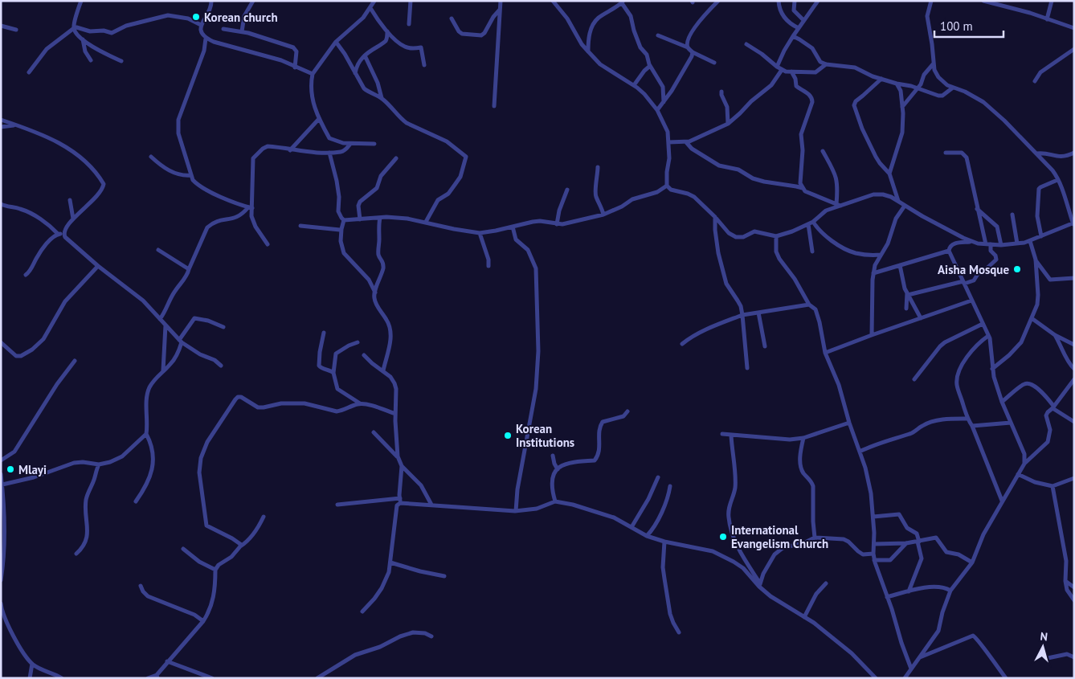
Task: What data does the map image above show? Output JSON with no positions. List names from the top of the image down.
{
  "places": [
    "Korean church",
    "Aisha Mosque",
    "Korean Institutions",
    "Mlayi",
    "International Evangelism Church"
  ],
  "scale_bar": "100 m",
  "north": "top"
}
